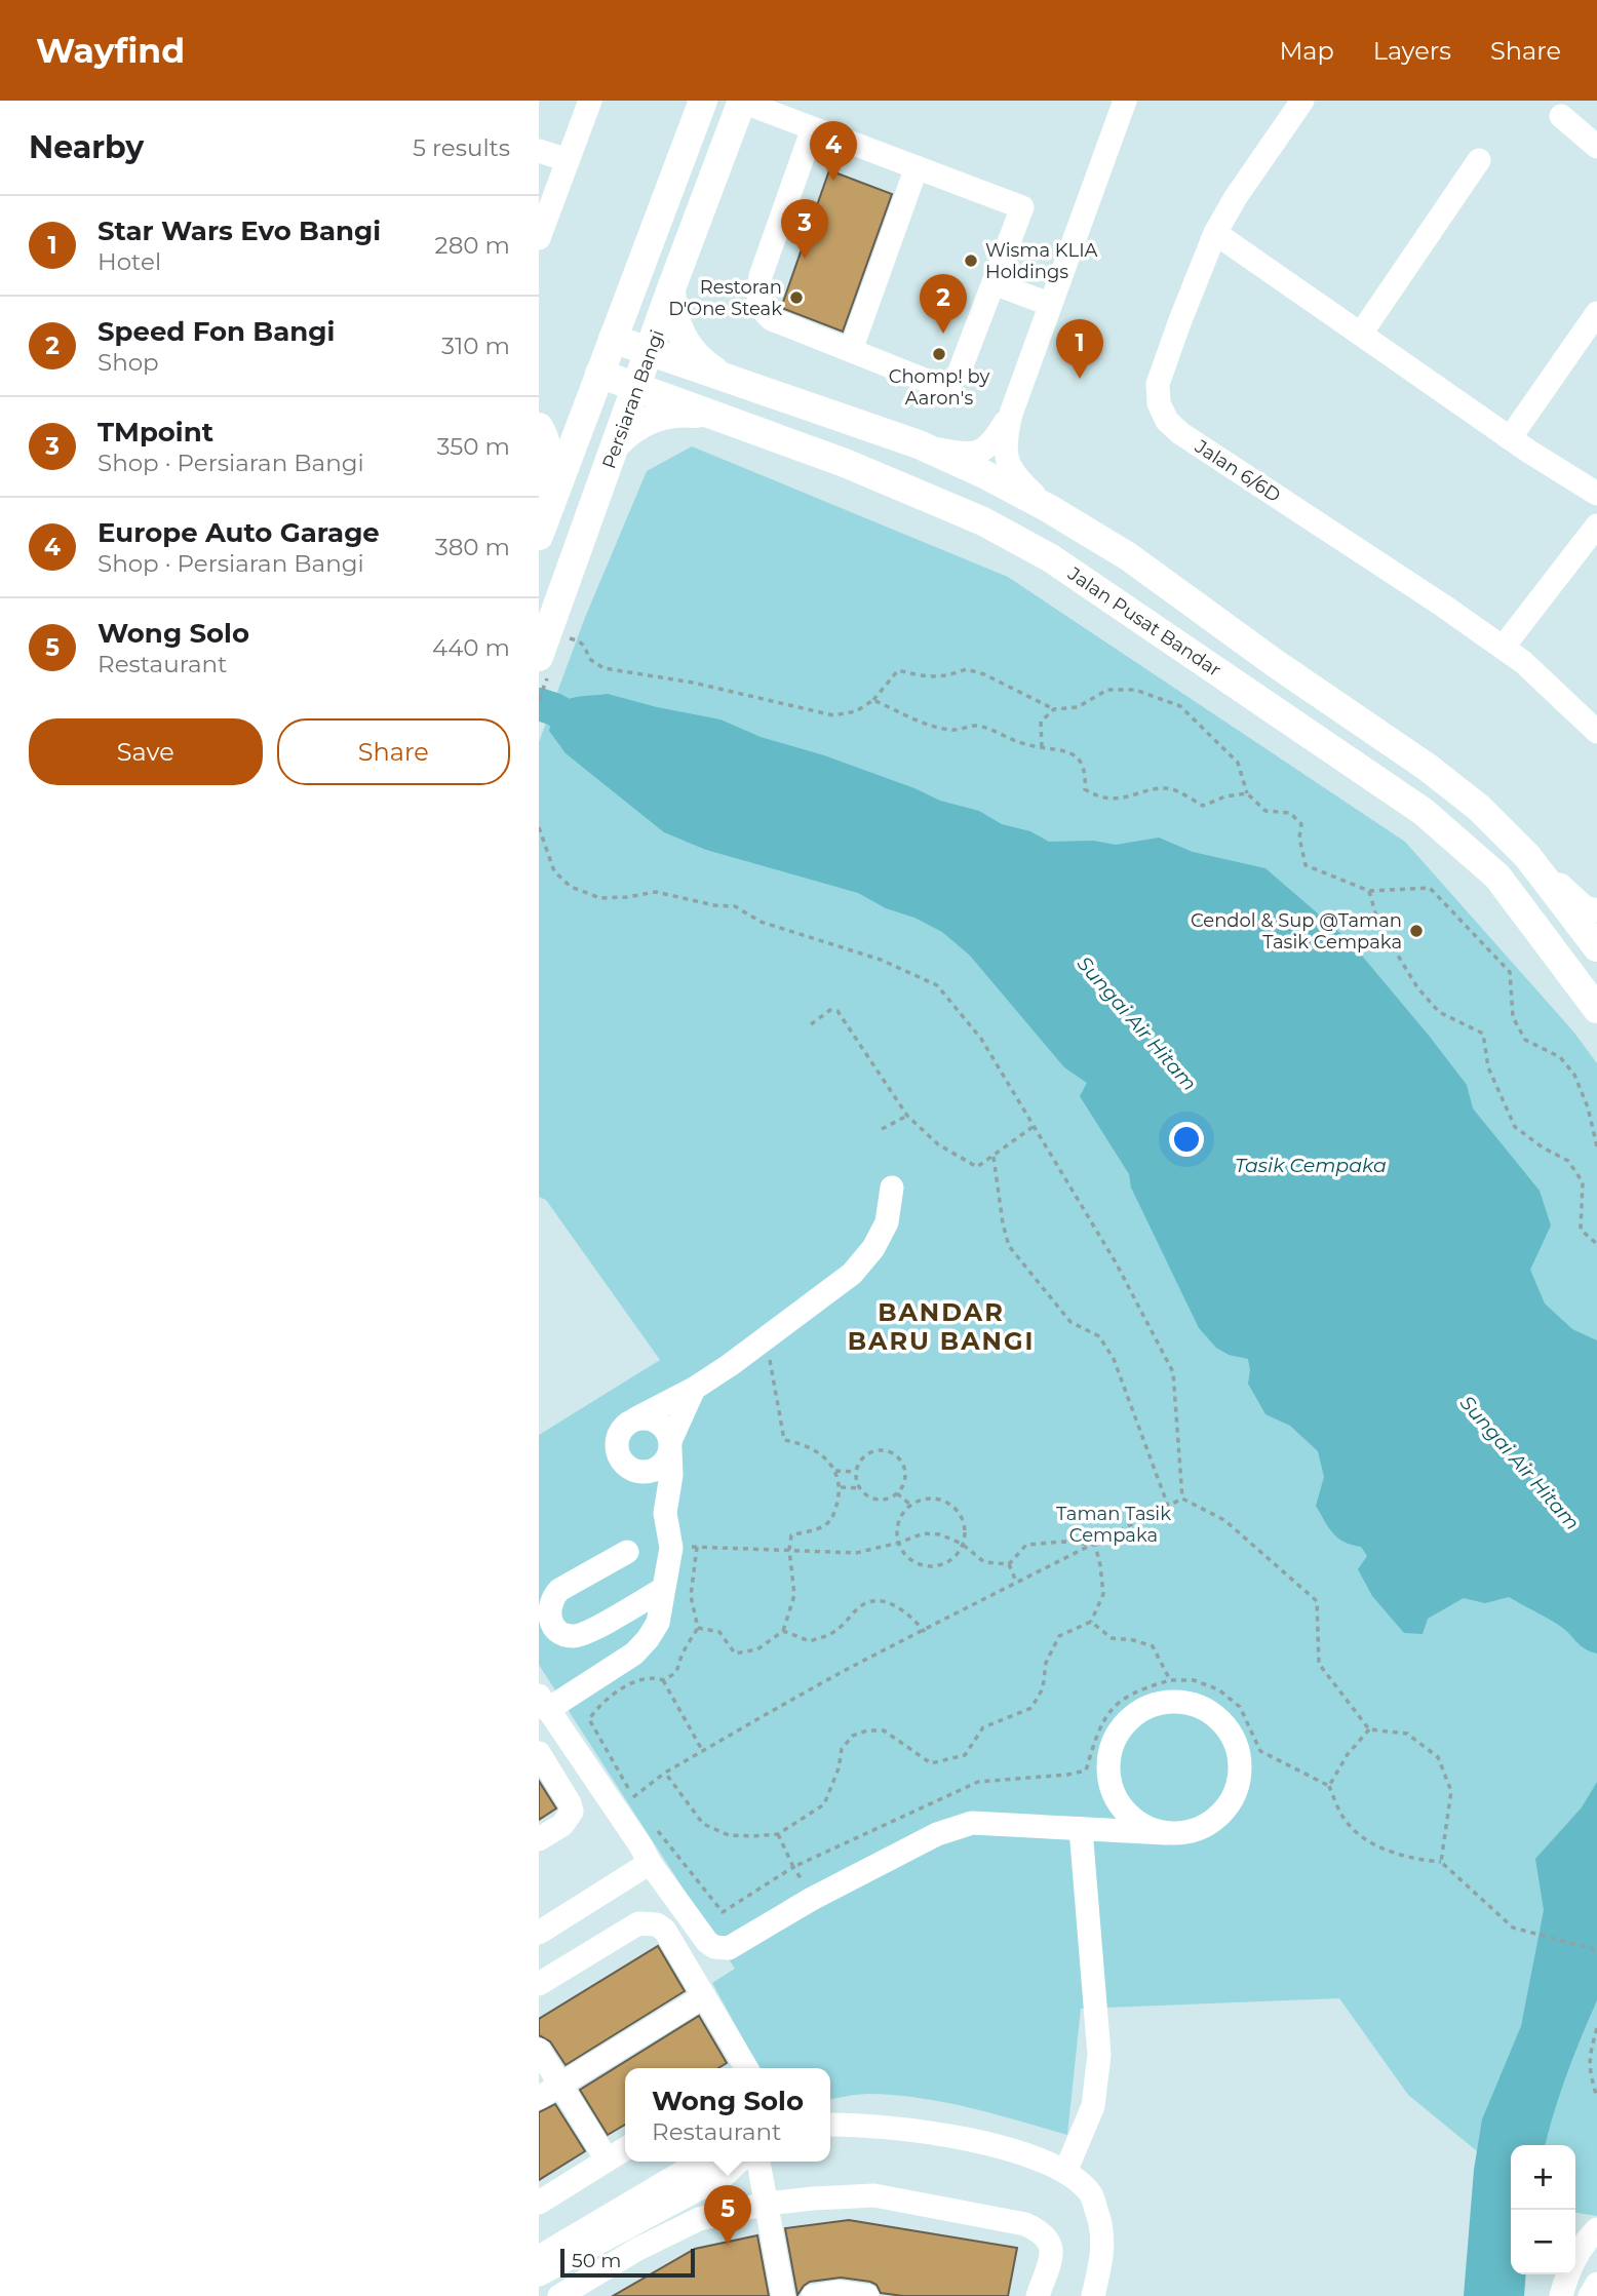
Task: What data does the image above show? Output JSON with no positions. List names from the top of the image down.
{
  "streets": {
    "main road": ["Persiaran Bangi", "Jalan Pusat Bandar"],
    "street": ["Jalan 6/6D"]
  },
  "crossings": [
    ["Persiaran Bangi", "Jalan Pusat Bandar"]
  ],
  "districts": ["BANDAR BARU BANGI"],
  "water": ["Sungai Air Hitam", "Tasik Cempaka"],
  "parks": ["Taman Tasik Cempaka"],
  "places": [
    "Wisma KLIA Holdings",
    "Restoran D'One Steak",
    "Chomp! by Aaron's",
    "Cendol & Sup @Taman Tasik Cempaka"
  ],
  "scale_bar": "50 m",
  "page": {
    "header": "Wayfind",
    "nav": ["Map", "Layers", "Share"],
    "heading": ["Nearby", "5 results"],
    "pins": [
      "4",
      "3",
      "2",
      "1",
      "5"
    ],
    "list": [
      {
        "mark": "1",
        "name": "Star Wars Evo Bangi",
        "note": "Hotel",
        "value": "280 m"
      },
      {
        "mark": "2",
        "name": "Speed Fon Bangi",
        "note": "Shop",
        "value": "310 m"
      },
      {
        "mark": "3",
        "name": "TMpoint",
        "note": "Shop · Persiaran Bangi",
        "value": "350 m"
      },
      {
        "mark": "4",
        "name": "Europe Auto Garage",
        "note": "Shop · Persiaran Bangi",
        "value": "380 m"
      },
      {
        "mark": "5",
        "name": "Wong Solo",
        "note": "Restaurant",
        "value": "440 m"
      }
    ],
    "buttons": ["Save", "Share"],
    "popup": ["Wong Solo", "Restaurant"],
    "map_buttons": ["+", "−"],
    "scale": "50 m"
  }
}
